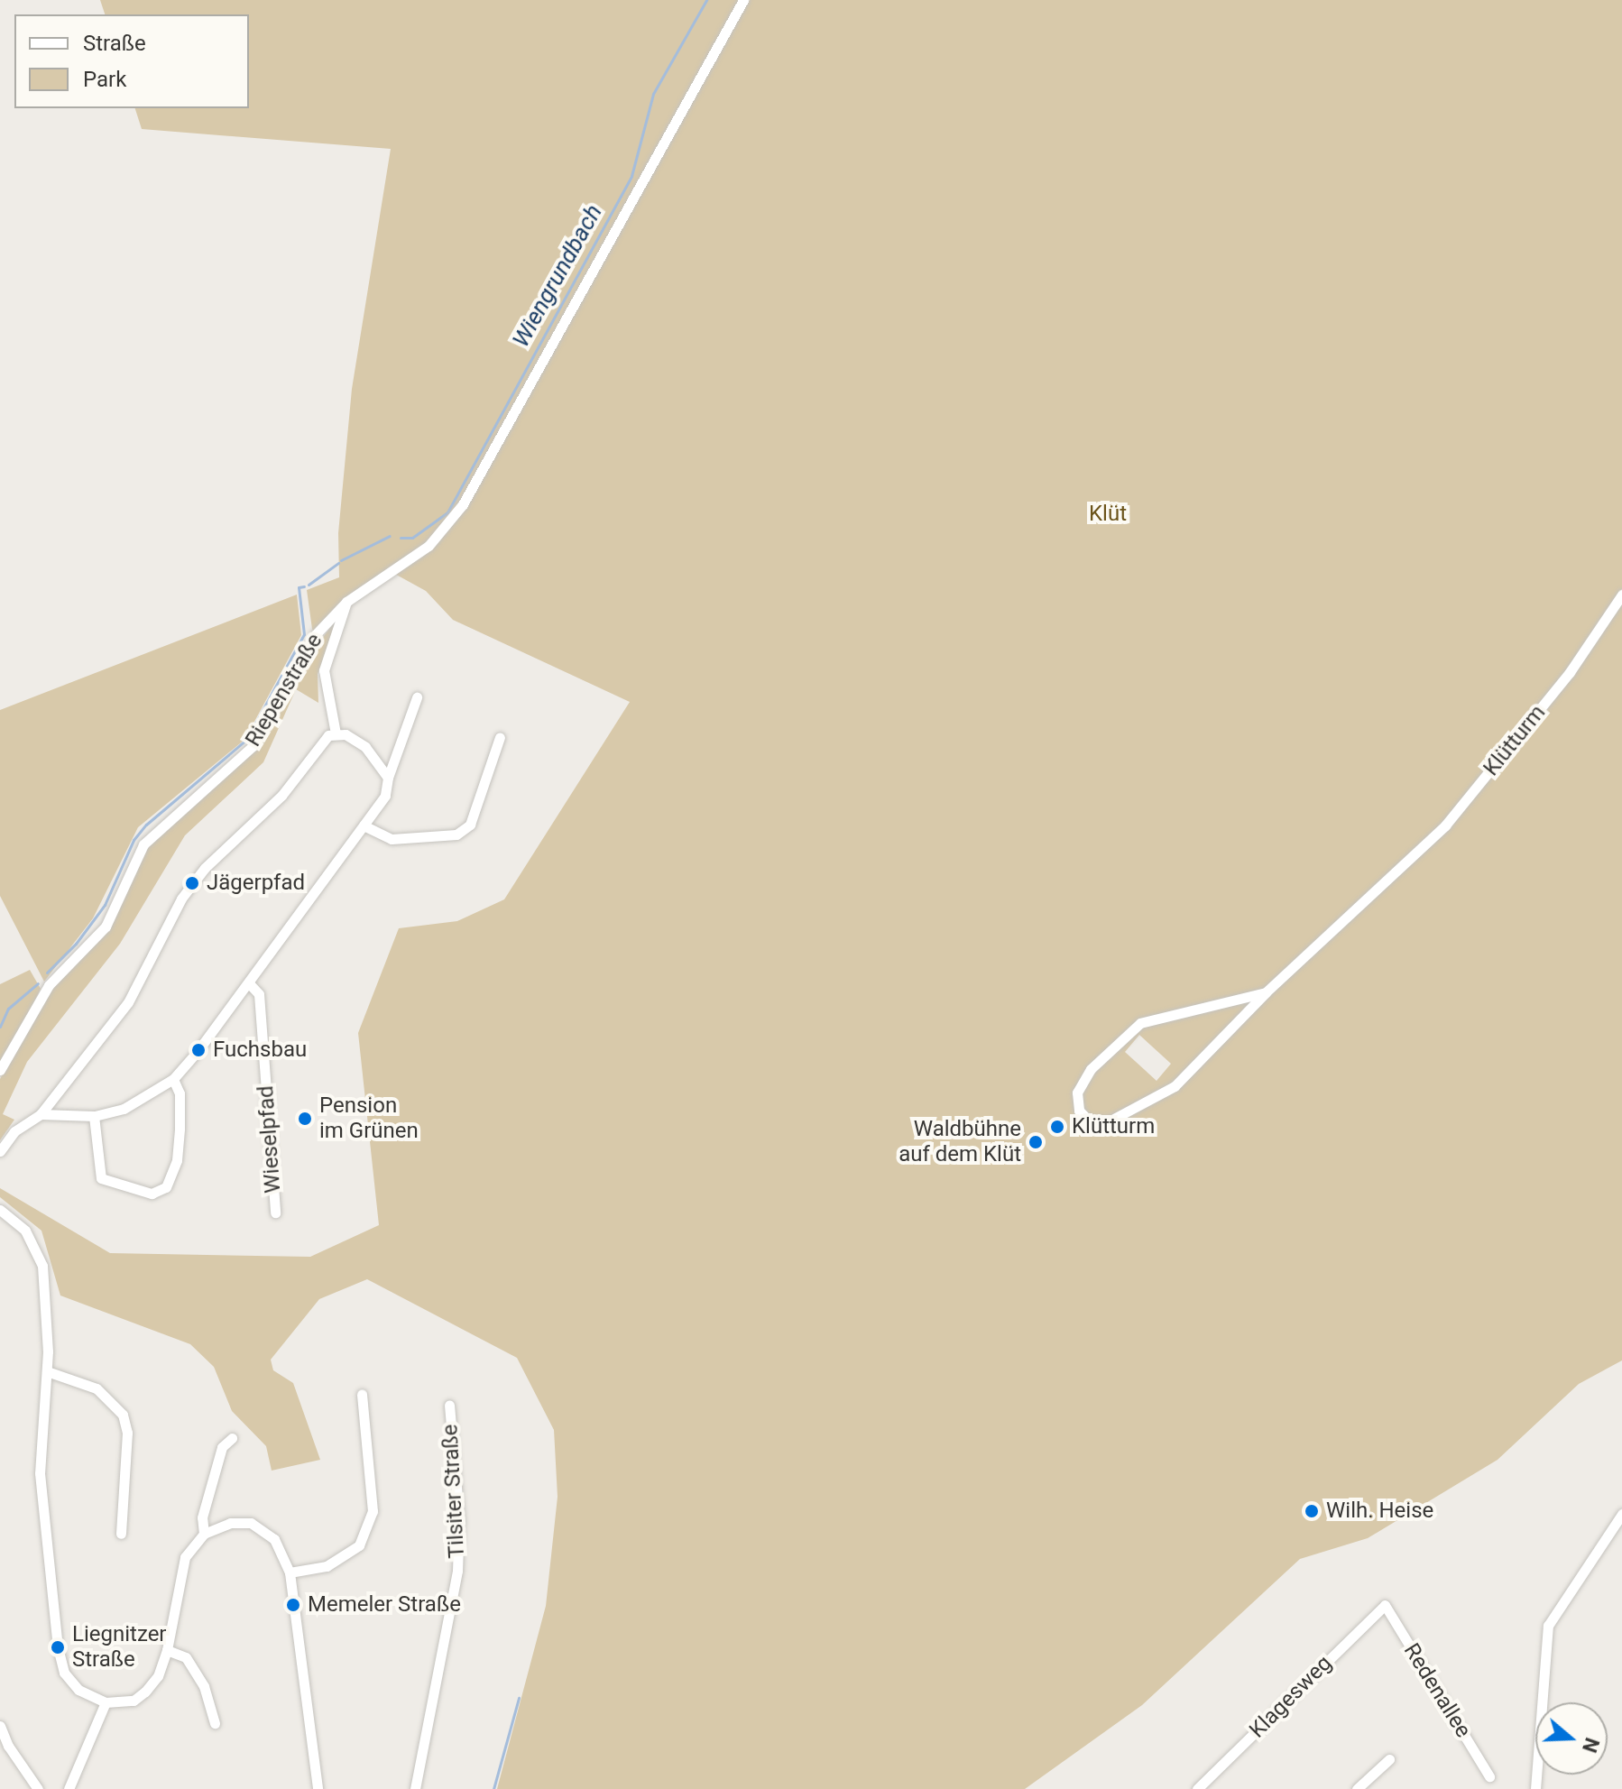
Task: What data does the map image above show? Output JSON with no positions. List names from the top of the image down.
{
  "streets": {
    "street": [
      "Riepenstraße",
      "Klütturm",
      "Wieselpfad",
      "Tilsiter Straße",
      "Redenallee",
      "Klagesweg"
    ]
  },
  "crossings": [
    ["Redenallee", "Klagesweg"]
  ],
  "water": ["Wiengrundbach"],
  "parks": ["Klüt"],
  "places": [
    "Jägerpfad",
    "Fuchsbau",
    "Pension im Grünen",
    "Klütturm",
    "Waldbühne auf dem Klüt",
    "Wilh. Heise",
    "Memeler Straße",
    "Liegnitzer Straße"
  ],
  "legend": ["Straße", "Park"],
  "north": "right"
}
